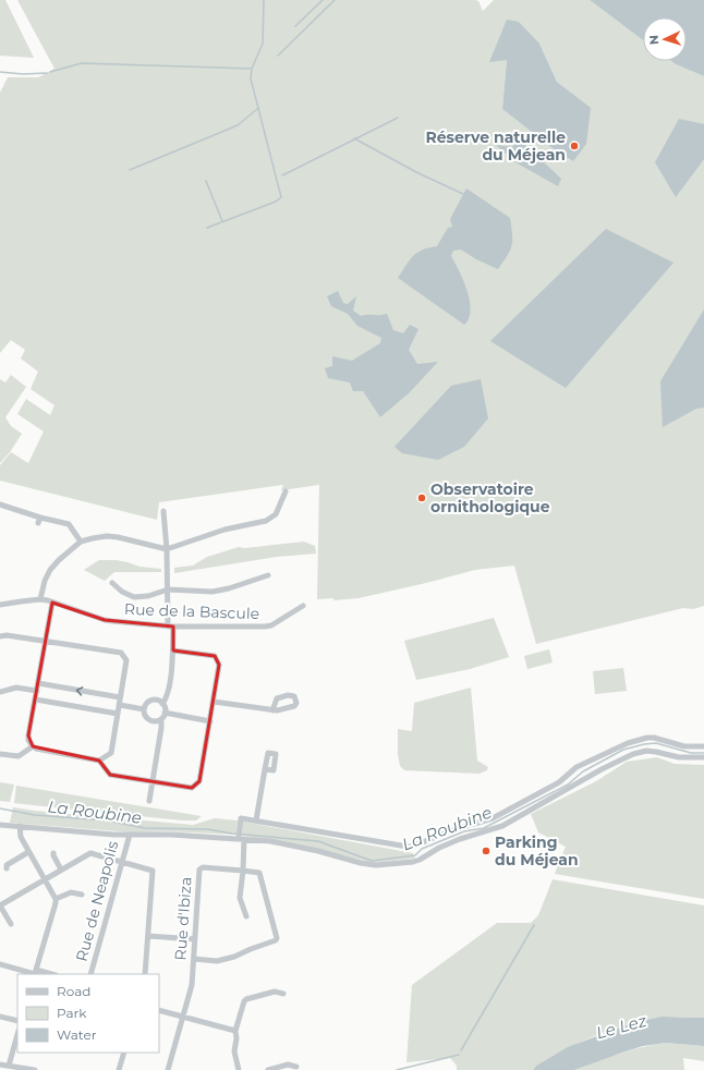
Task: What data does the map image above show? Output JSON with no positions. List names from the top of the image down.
{
  "streets": {
    "street": ["Rue de la Bascule", "Rue de Neapolis", "Rue d'Ibiza"]
  },
  "water": ["La Roubine", "Le Lez"],
  "places": ["Réserve naturelle du Méjean", "Observatoire ornithologique", "Parking du Méjean"],
  "legend": ["Road", "Park", "Water"],
  "north": "left"
}
